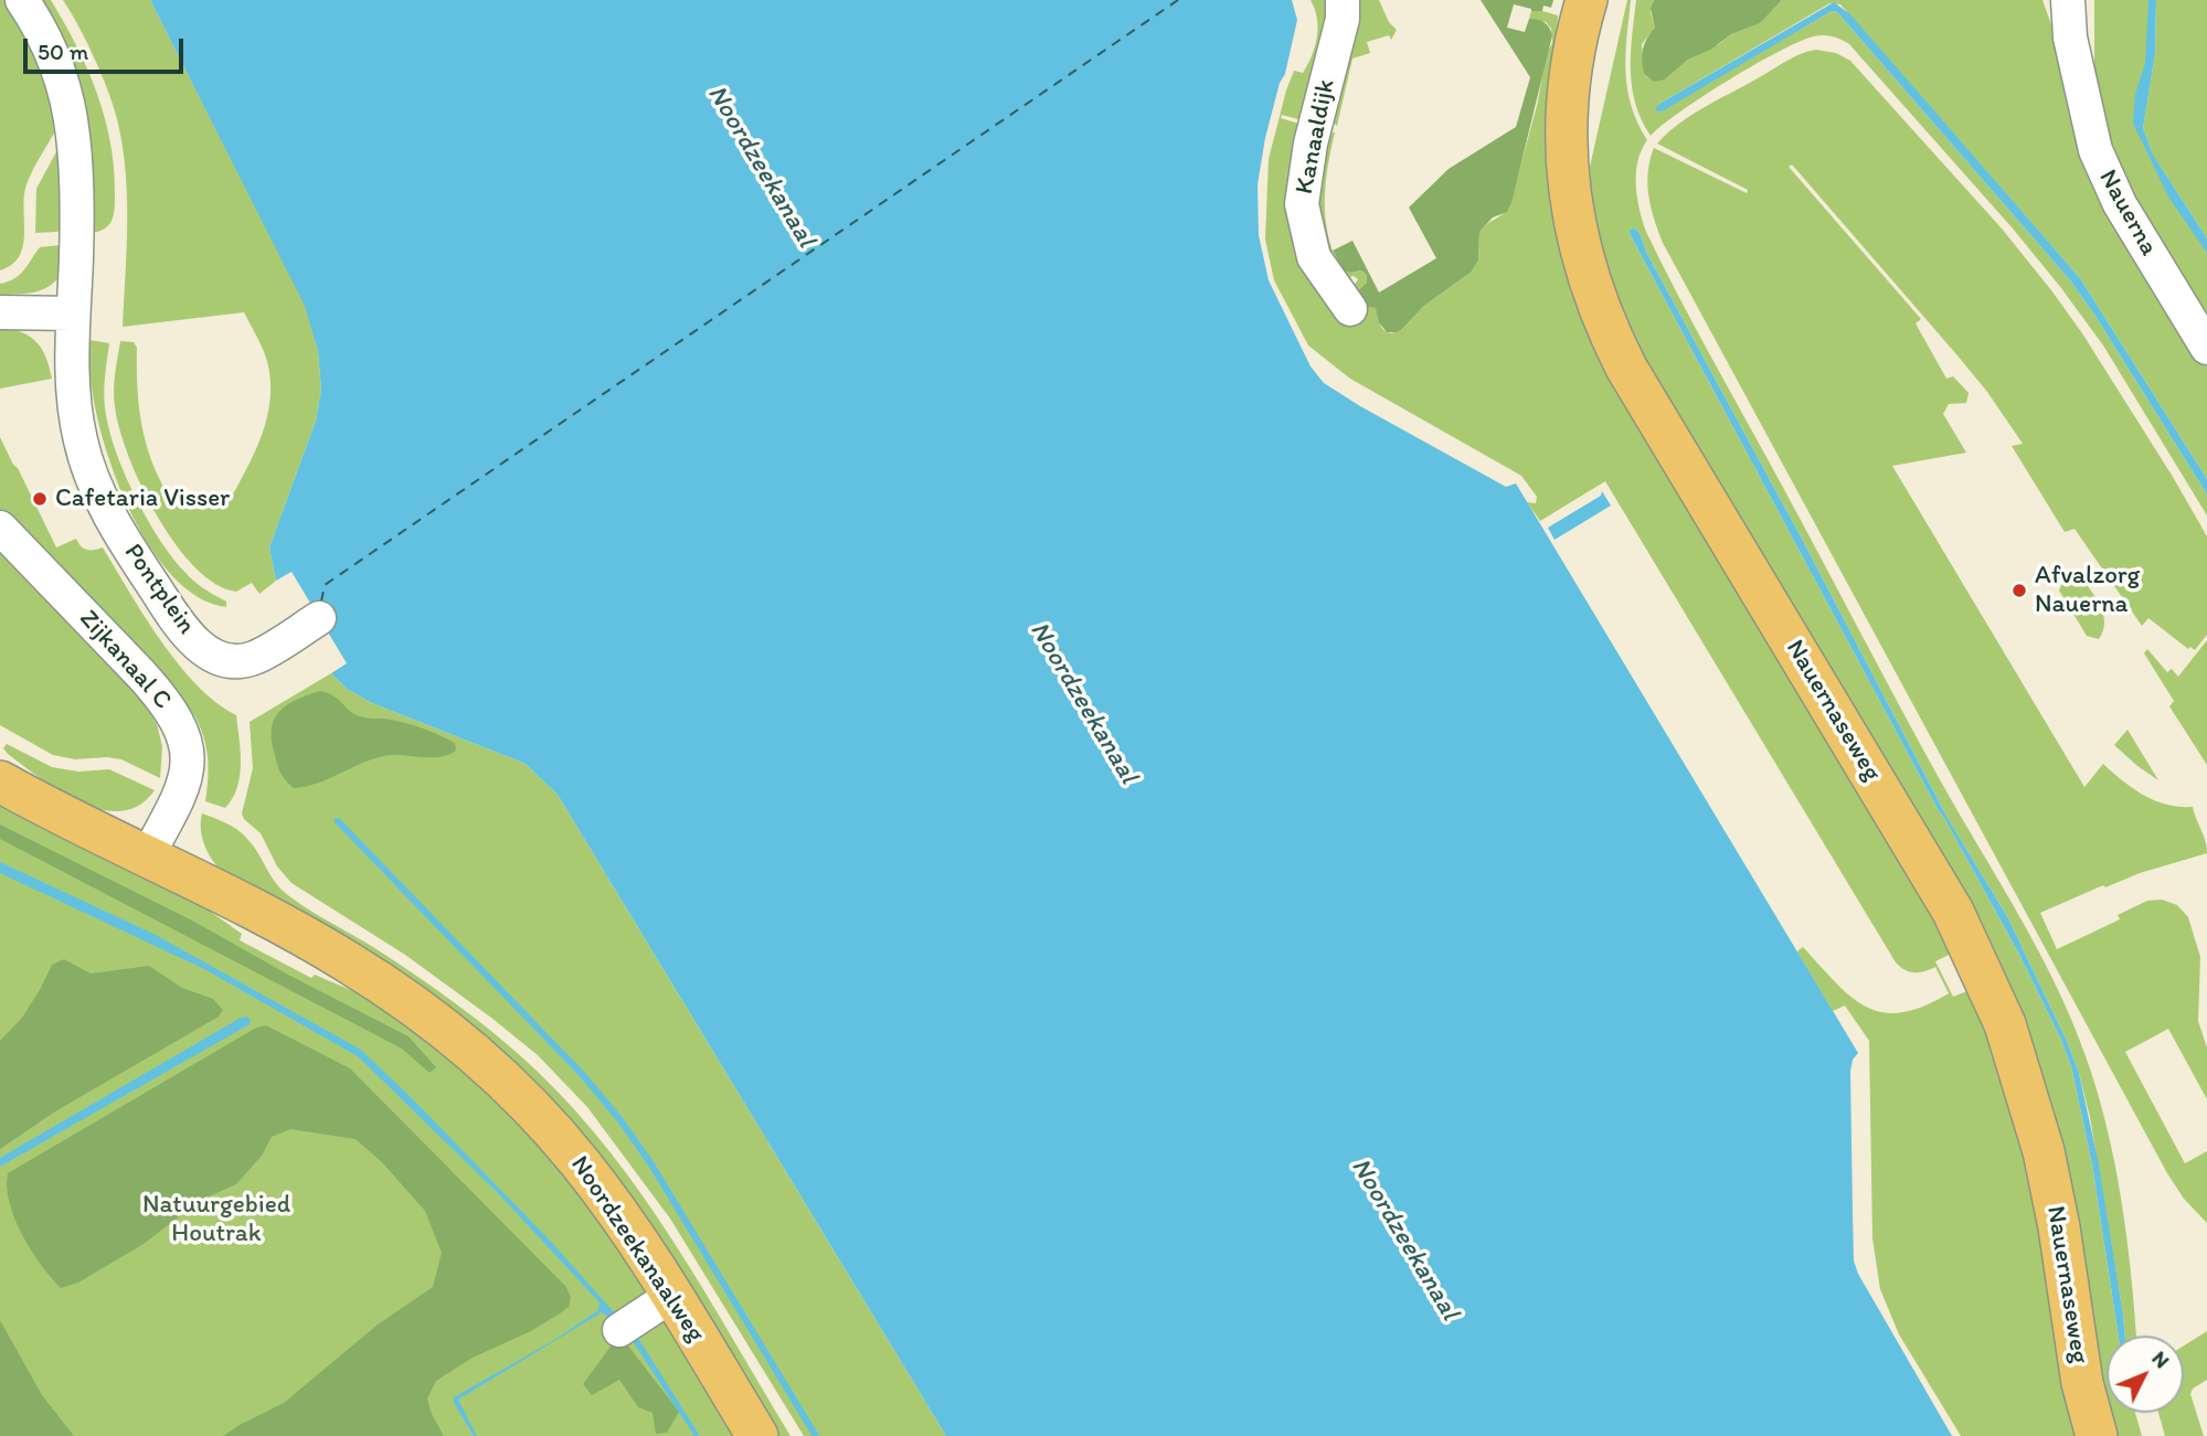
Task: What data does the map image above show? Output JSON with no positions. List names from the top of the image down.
{
  "streets": {
    "main road": ["Nauernaseweg", "Noordzeekanaalweg"],
    "street": [
      "Kanaaldijk",
      "Nauerna",
      "Pontplein",
      "Zijkanaal C"
    ]
  },
  "crossings": [
    ["Zijkanaal C", "Noordzeekanaalweg"]
  ],
  "water": ["Noordzeekanaal"],
  "parks": ["Natuurgebied Houtrak"],
  "places": ["Cafetaria Visser", "Afvalzorg Nauerna"],
  "scale_bar": "50 m",
  "north": "top right"
}
